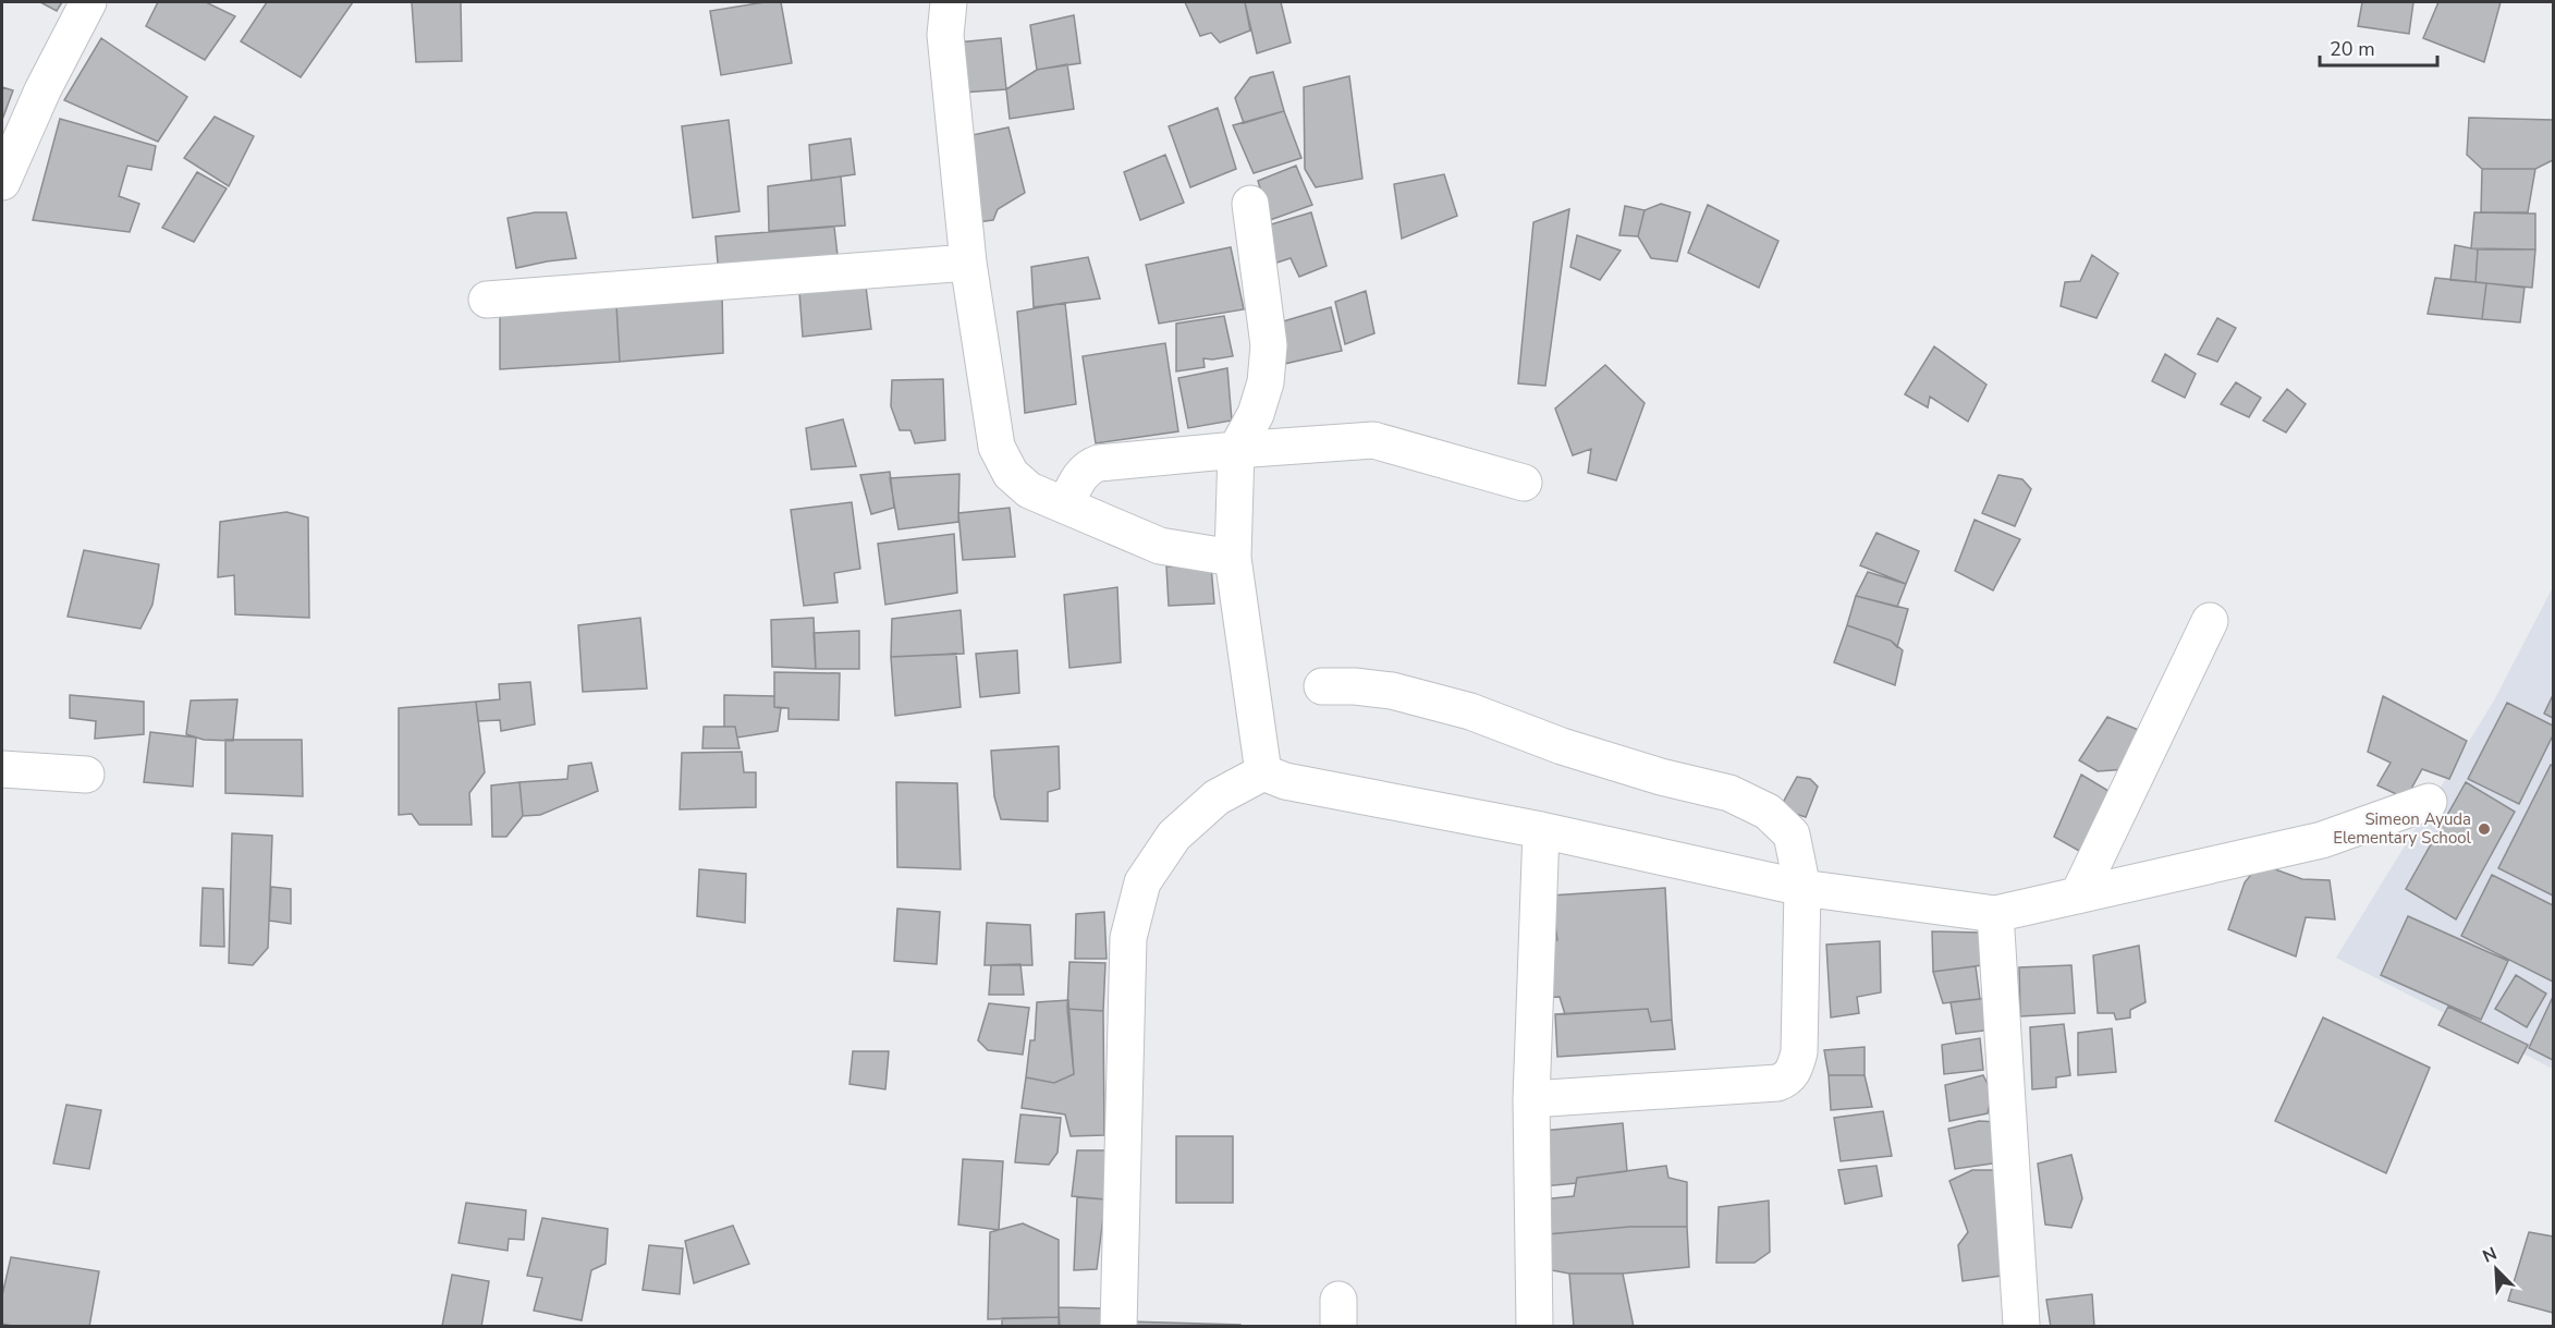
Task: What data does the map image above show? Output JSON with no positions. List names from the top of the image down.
{
  "places": ["Simeon Ayuda Elementary School"],
  "scale_bar": "20 m",
  "north": "top left"
}
